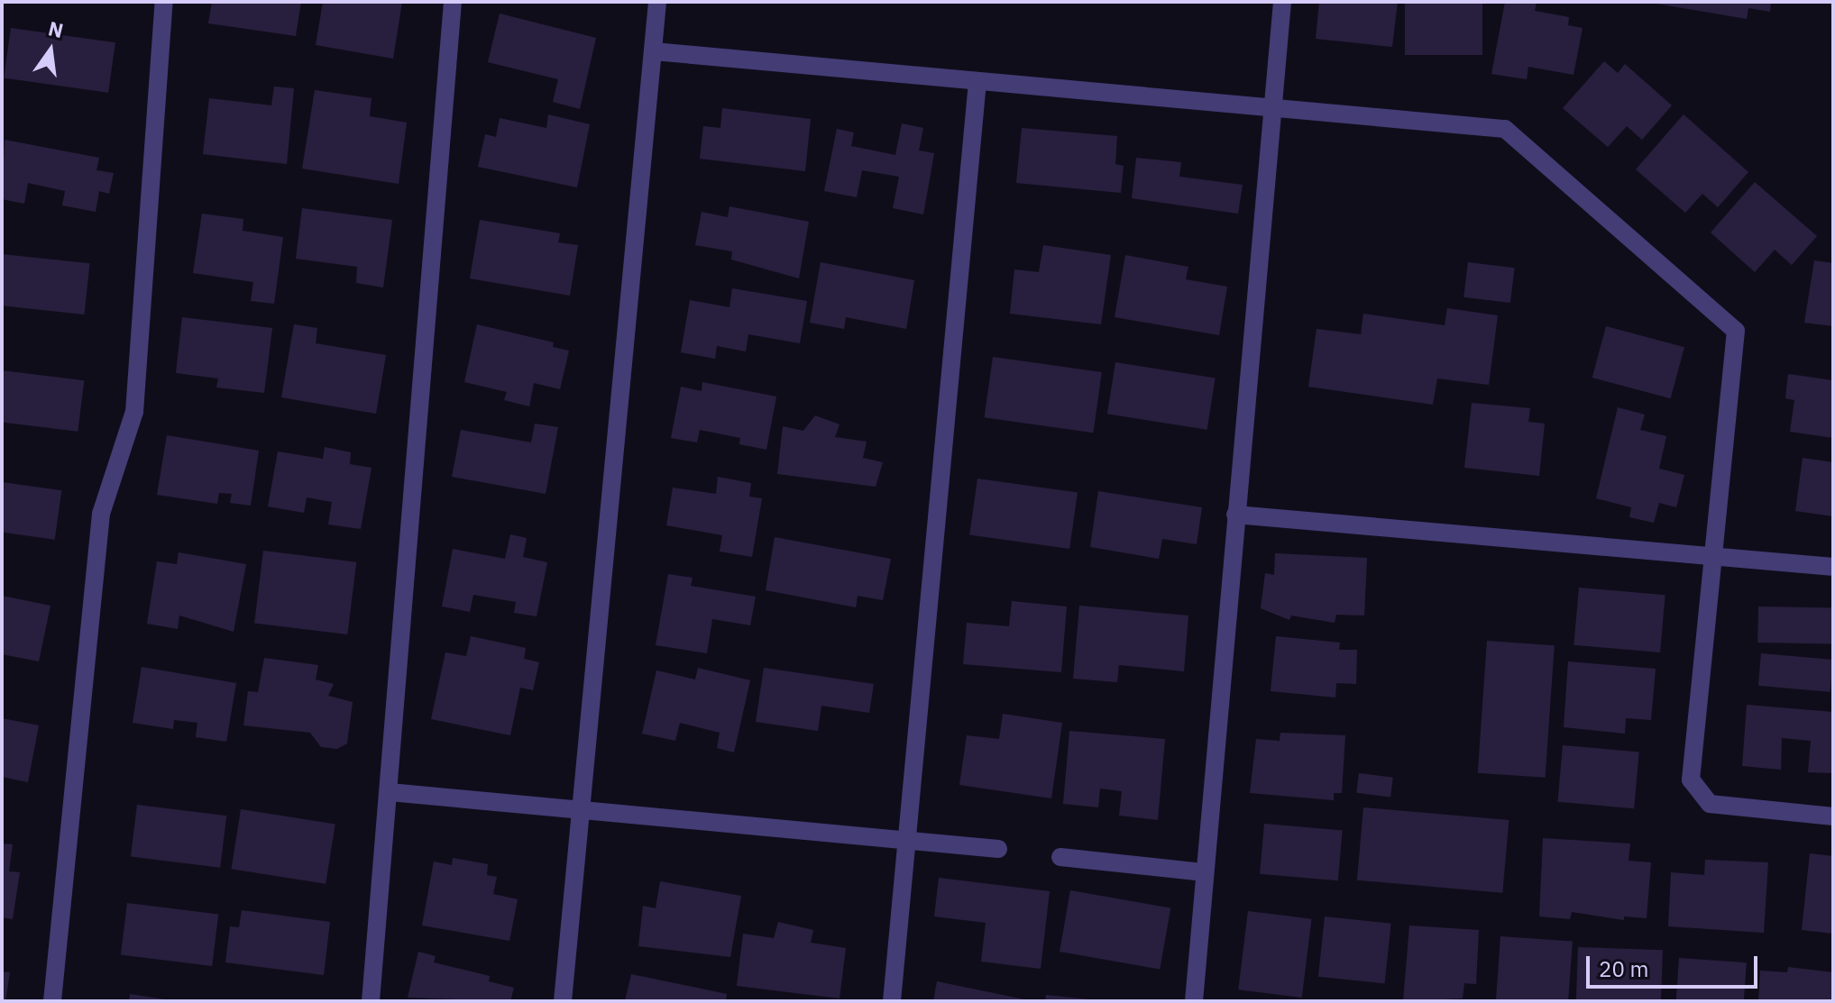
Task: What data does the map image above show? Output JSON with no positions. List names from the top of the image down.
{
  "scale_bar": "20 m",
  "north": "top"
}
